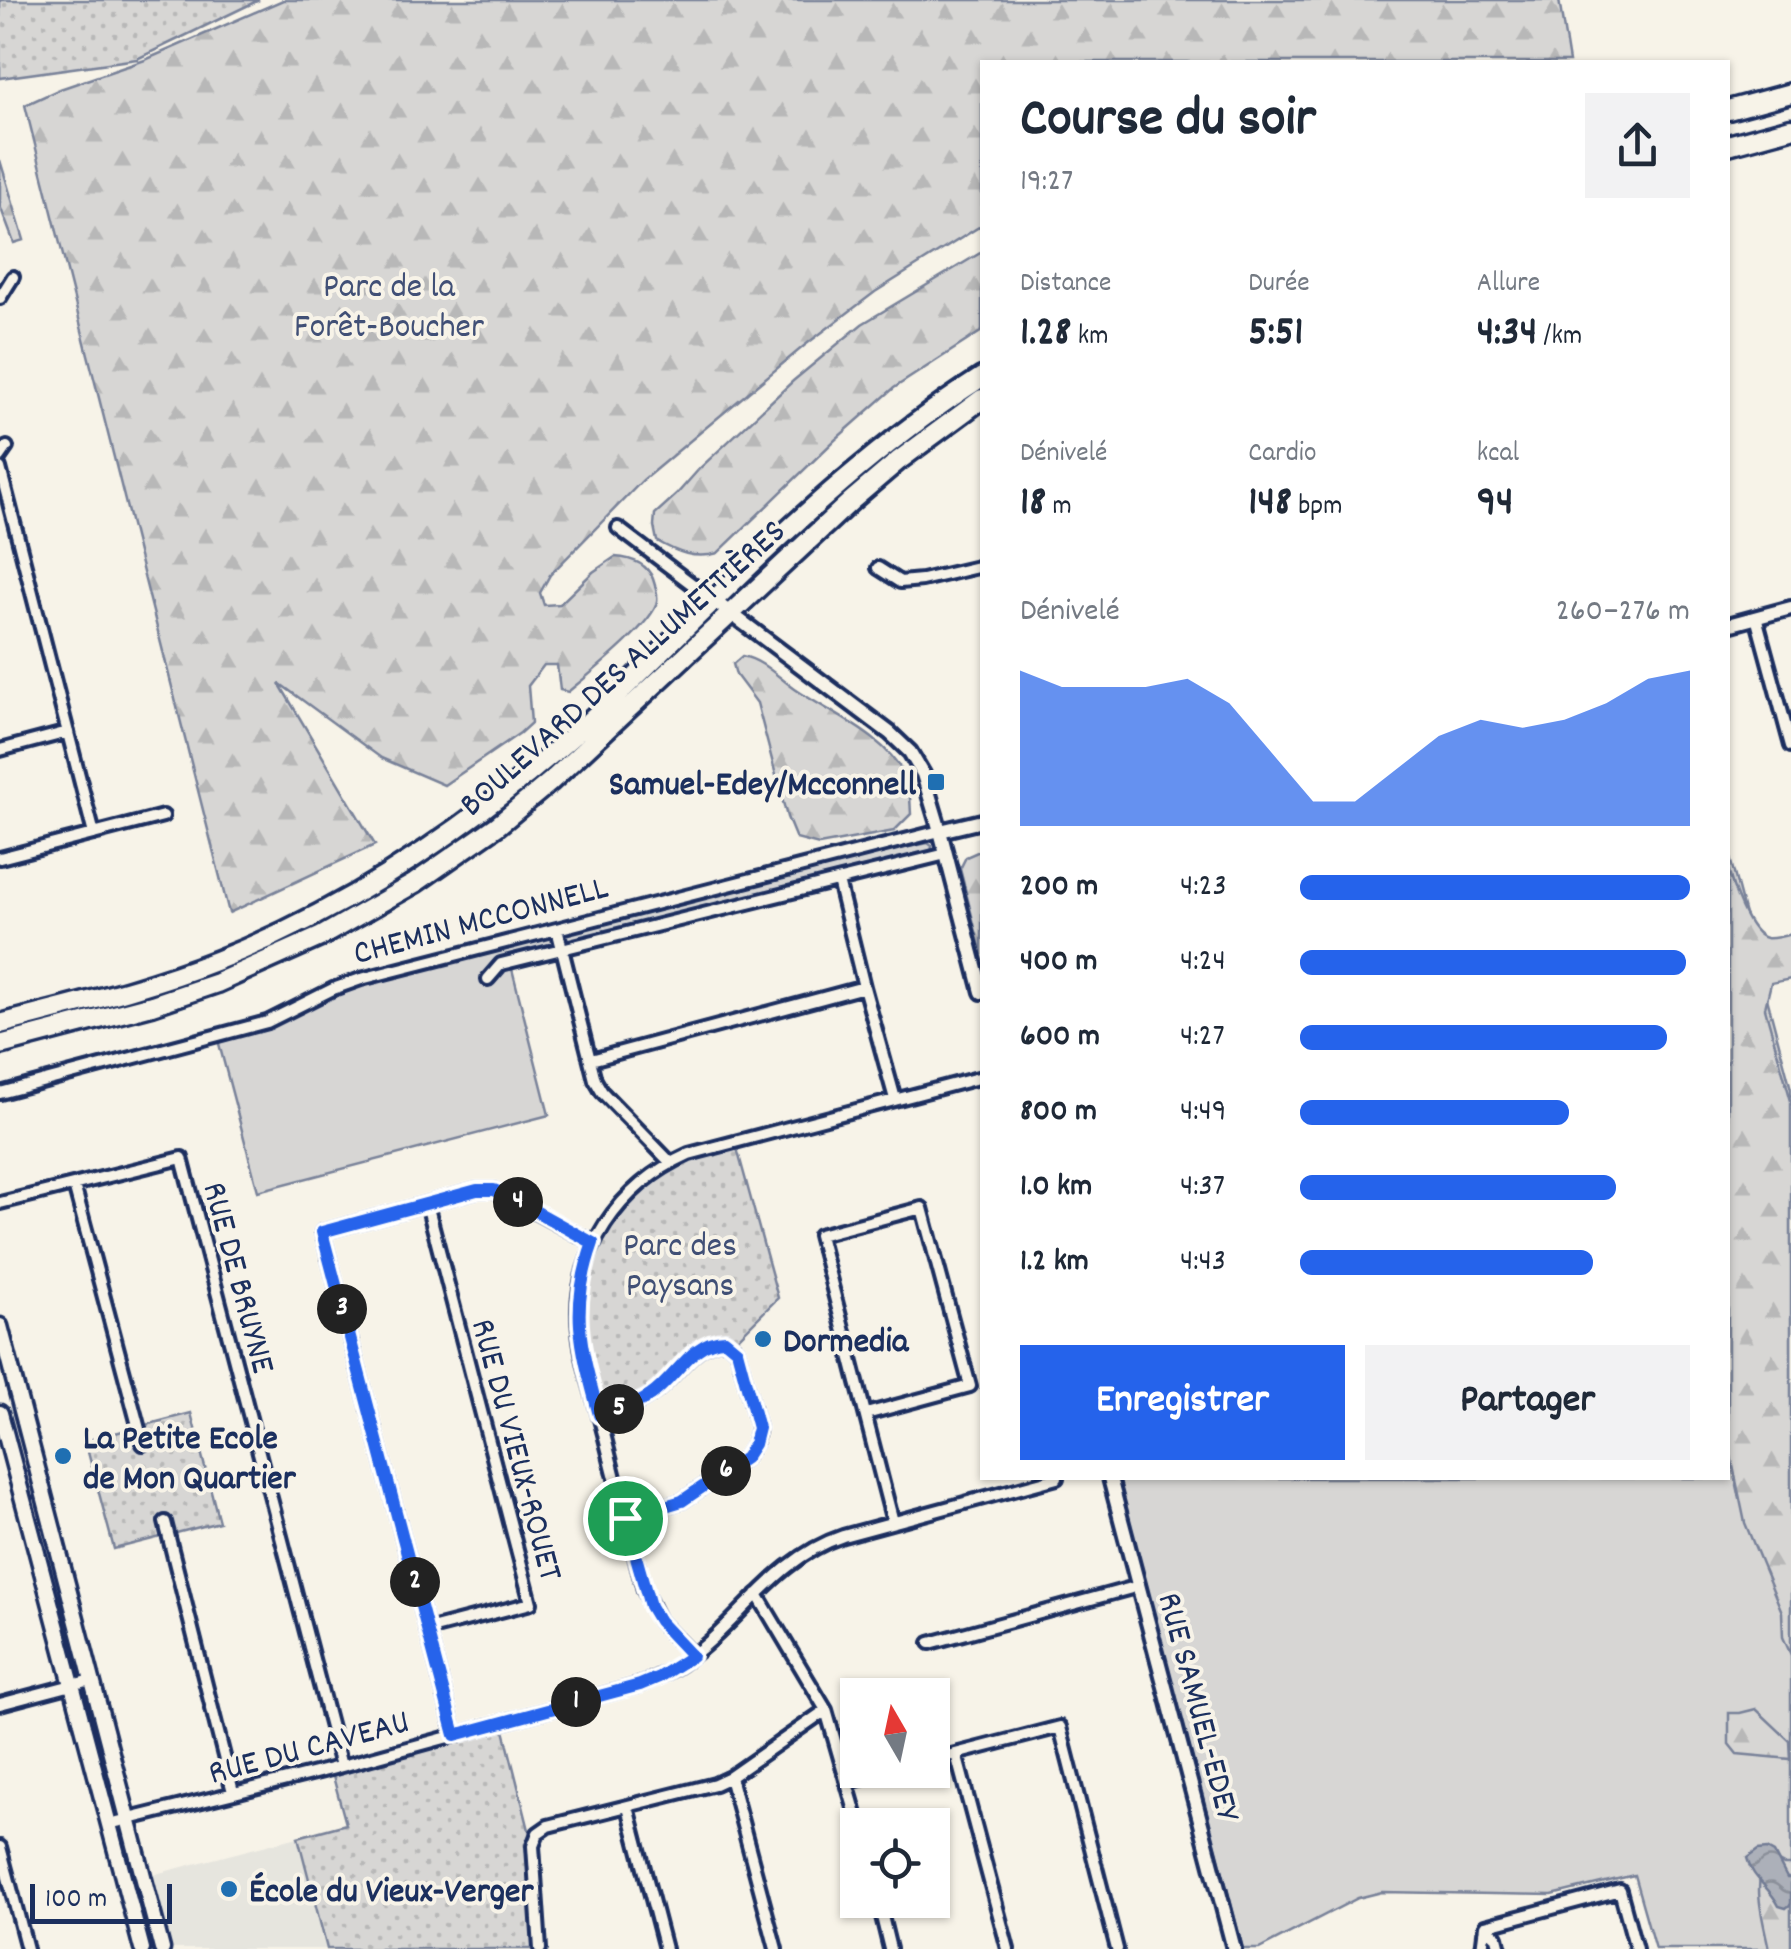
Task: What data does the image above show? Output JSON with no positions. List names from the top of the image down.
{
  "streets": {
    "highway": ["BOULEVARD DES ALLUMETTIÈRES"],
    "street": [
      "CHEMIN MCCONNELL",
      "RUE DE BRUYNE",
      "RUE DU VIEUX-ROUET",
      "RUE SAMUEL-EDEY",
      "RUE DU CAVEAU"
    ]
  },
  "crossings": [
    ["RUE DE BRUYNE", "RUE DU CAVEAU"]
  ],
  "parks": ["Parc de la Forêt-Boucher", "Parc des Paysans"],
  "places": {
    "transit": ["Samuel-Edey/Mcconnell"],
    "other": ["Dormedia", "La Petite Ecole de Mon Quartier", "École du Vieux-Verger"]
  },
  "scale_bar": "100 m",
  "north": "top",
  "page": {
    "heading": ["Course du soir", "19:27"],
    "stats": [
      ["Distance", "1.28 km"],
      ["Durée", "5:51"],
      ["Allure", "4:34 /km"],
      ["Dénivelé", "18 m"],
      ["Cardio", "148 bpm"],
      ["kcal", "94"]
    ],
    "chart": ["Dénivelé", "260–276 m"],
    "list": [
      {
        "name": "200 m",
        "note": "4:23"
      },
      {
        "name": "400 m",
        "note": "4:24"
      },
      {
        "name": "600 m",
        "note": "4:27"
      },
      {
        "name": "800 m",
        "note": "4:49"
      },
      {
        "name": "1.0 km",
        "note": "4:37"
      },
      {
        "name": "1.2 km",
        "note": "4:43"
      }
    ],
    "pins": [
      "4",
      "3",
      "5",
      "6",
      "2",
      "1"
    ],
    "buttons": ["Enregistrer", "Partager"],
    "scale": "100 m"
  }
}
